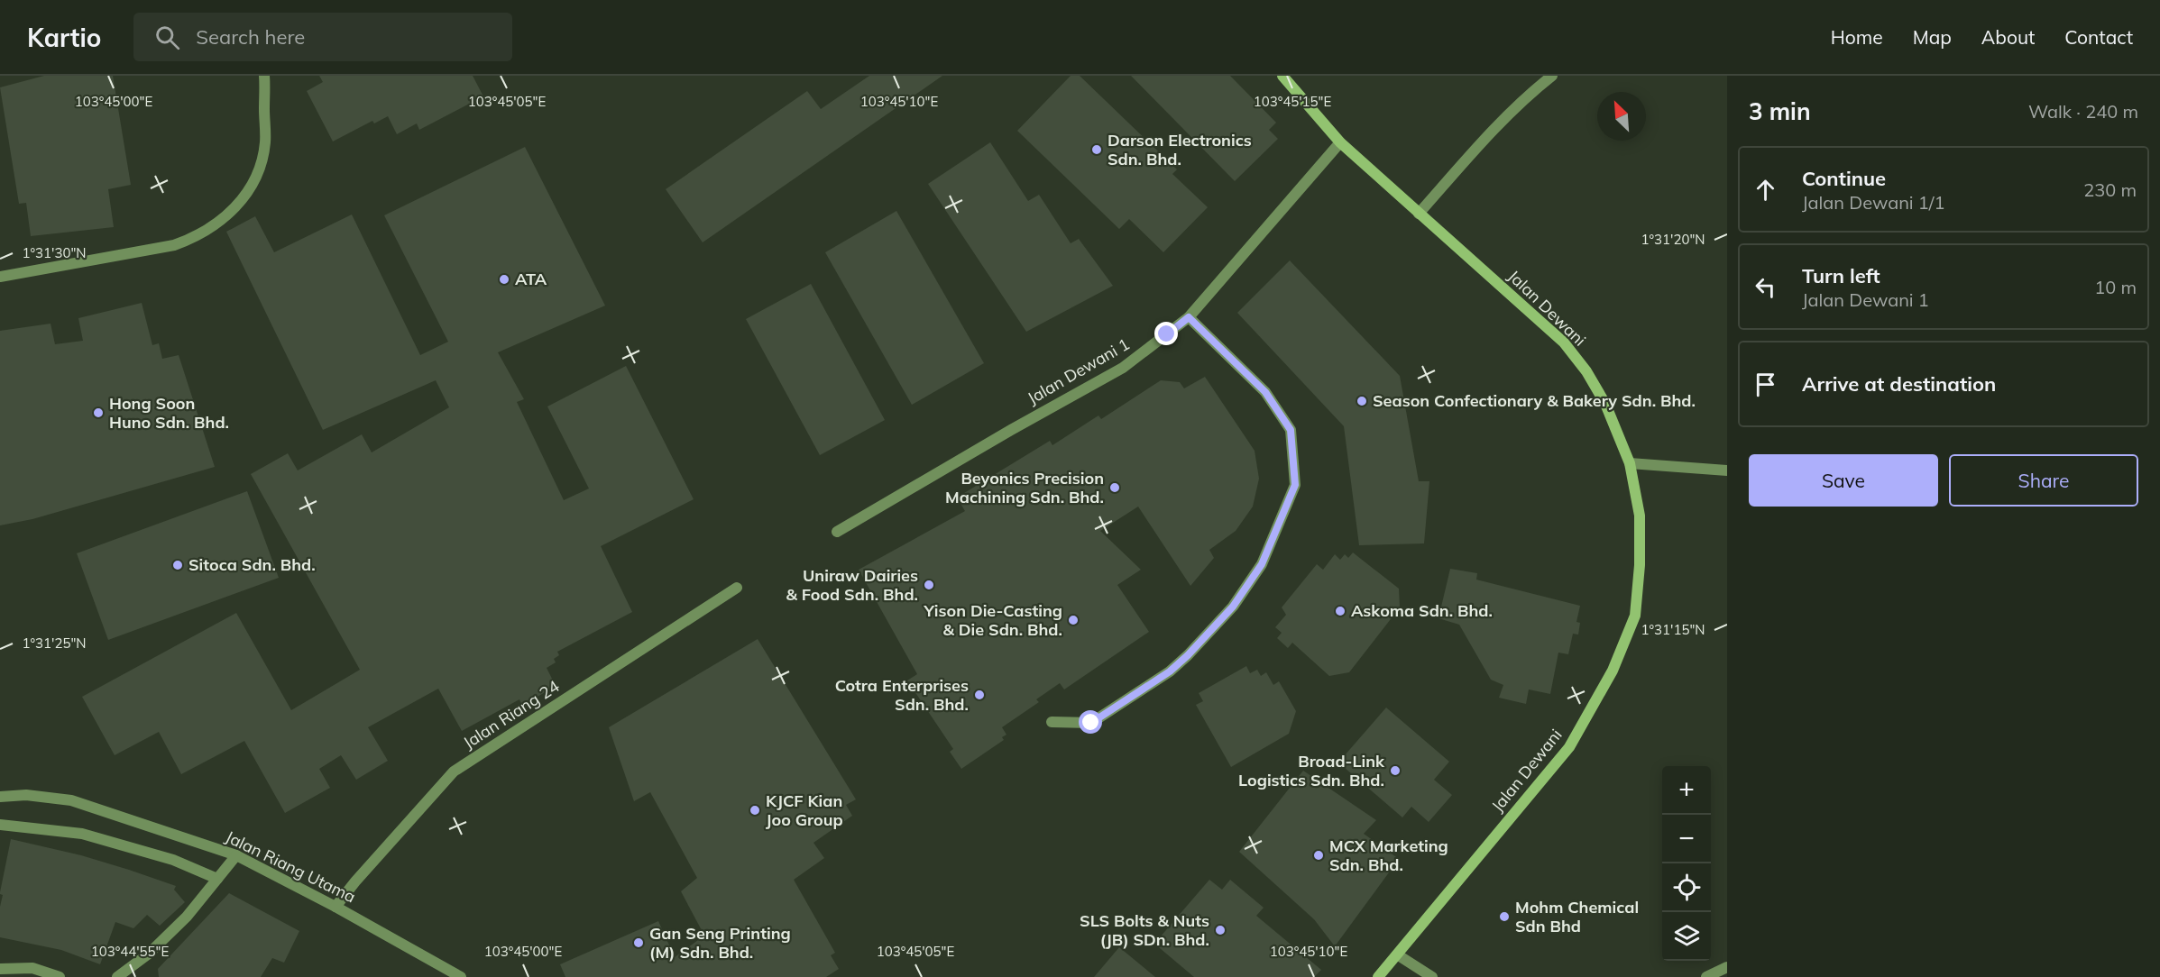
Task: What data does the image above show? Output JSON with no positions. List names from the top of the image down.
{
  "streets": {
    "street": [
      "Jalan Dewani",
      "Jalan Dewani 1",
      "Jalan Riang 24",
      "Jalan Riang Utama"
    ]
  },
  "crossings": [
    ["Jalan Dewani", "Jalan Dewani 1"],
    ["Jalan Riang 24", "Jalan Riang Utama"]
  ],
  "places": [
    "Darson Electronics Sdn. Bhd.",
    "ATA",
    "Season Confectionary & Bakery Sdn. Bhd.",
    "Hong Soon Huno Sdn. Bhd.",
    "Beyonics Precision Machining Sdn. Bhd.",
    "Sitoca Sdn. Bhd.",
    "Uniraw Dairies & Food Sdn. Bhd.",
    "Askoma Sdn. Bhd.",
    "Yison Die-Casting & Die Sdn. Bhd.",
    "Cotra Enterprises Sdn. Bhd.",
    "Broad-Link Logistics Sdn. Bhd.",
    "KJCF Kian Joo Group",
    "MCX Marketing Sdn. Bhd.",
    "Mohm Chemical Sdn Bhd",
    "SLS Bolts & Nuts (JB) SDn. Bhd.",
    "Gan Seng Printing (M) Sdn. Bhd."
  ],
  "north": "top left",
  "page": {
    "header": "Kartio",
    "search": "Search here",
    "nav": [
      "Home",
      "Map",
      "About",
      "Contact"
    ],
    "heading": ["3 min", "Walk · 240 m"],
    "list": [
      ["Continue", "Jalan Dewani 1/1", "230 m"],
      ["Turn left", "Jalan Dewani 1", "10 m"],
      "Arrive at destination"
    ],
    "buttons": ["Save", "Share"],
    "map_buttons": ["+", "−"]
  },
  "coordinates": [
    "103°45'00\"E",
    "103°45'05\"E",
    "103°45'10\"E",
    "103°45'15\"E",
    "1°31'20\"N",
    "1°31'30\"N",
    "1°31'15\"N",
    "1°31'25\"N",
    "103°44'55\"E"
  ]
}
